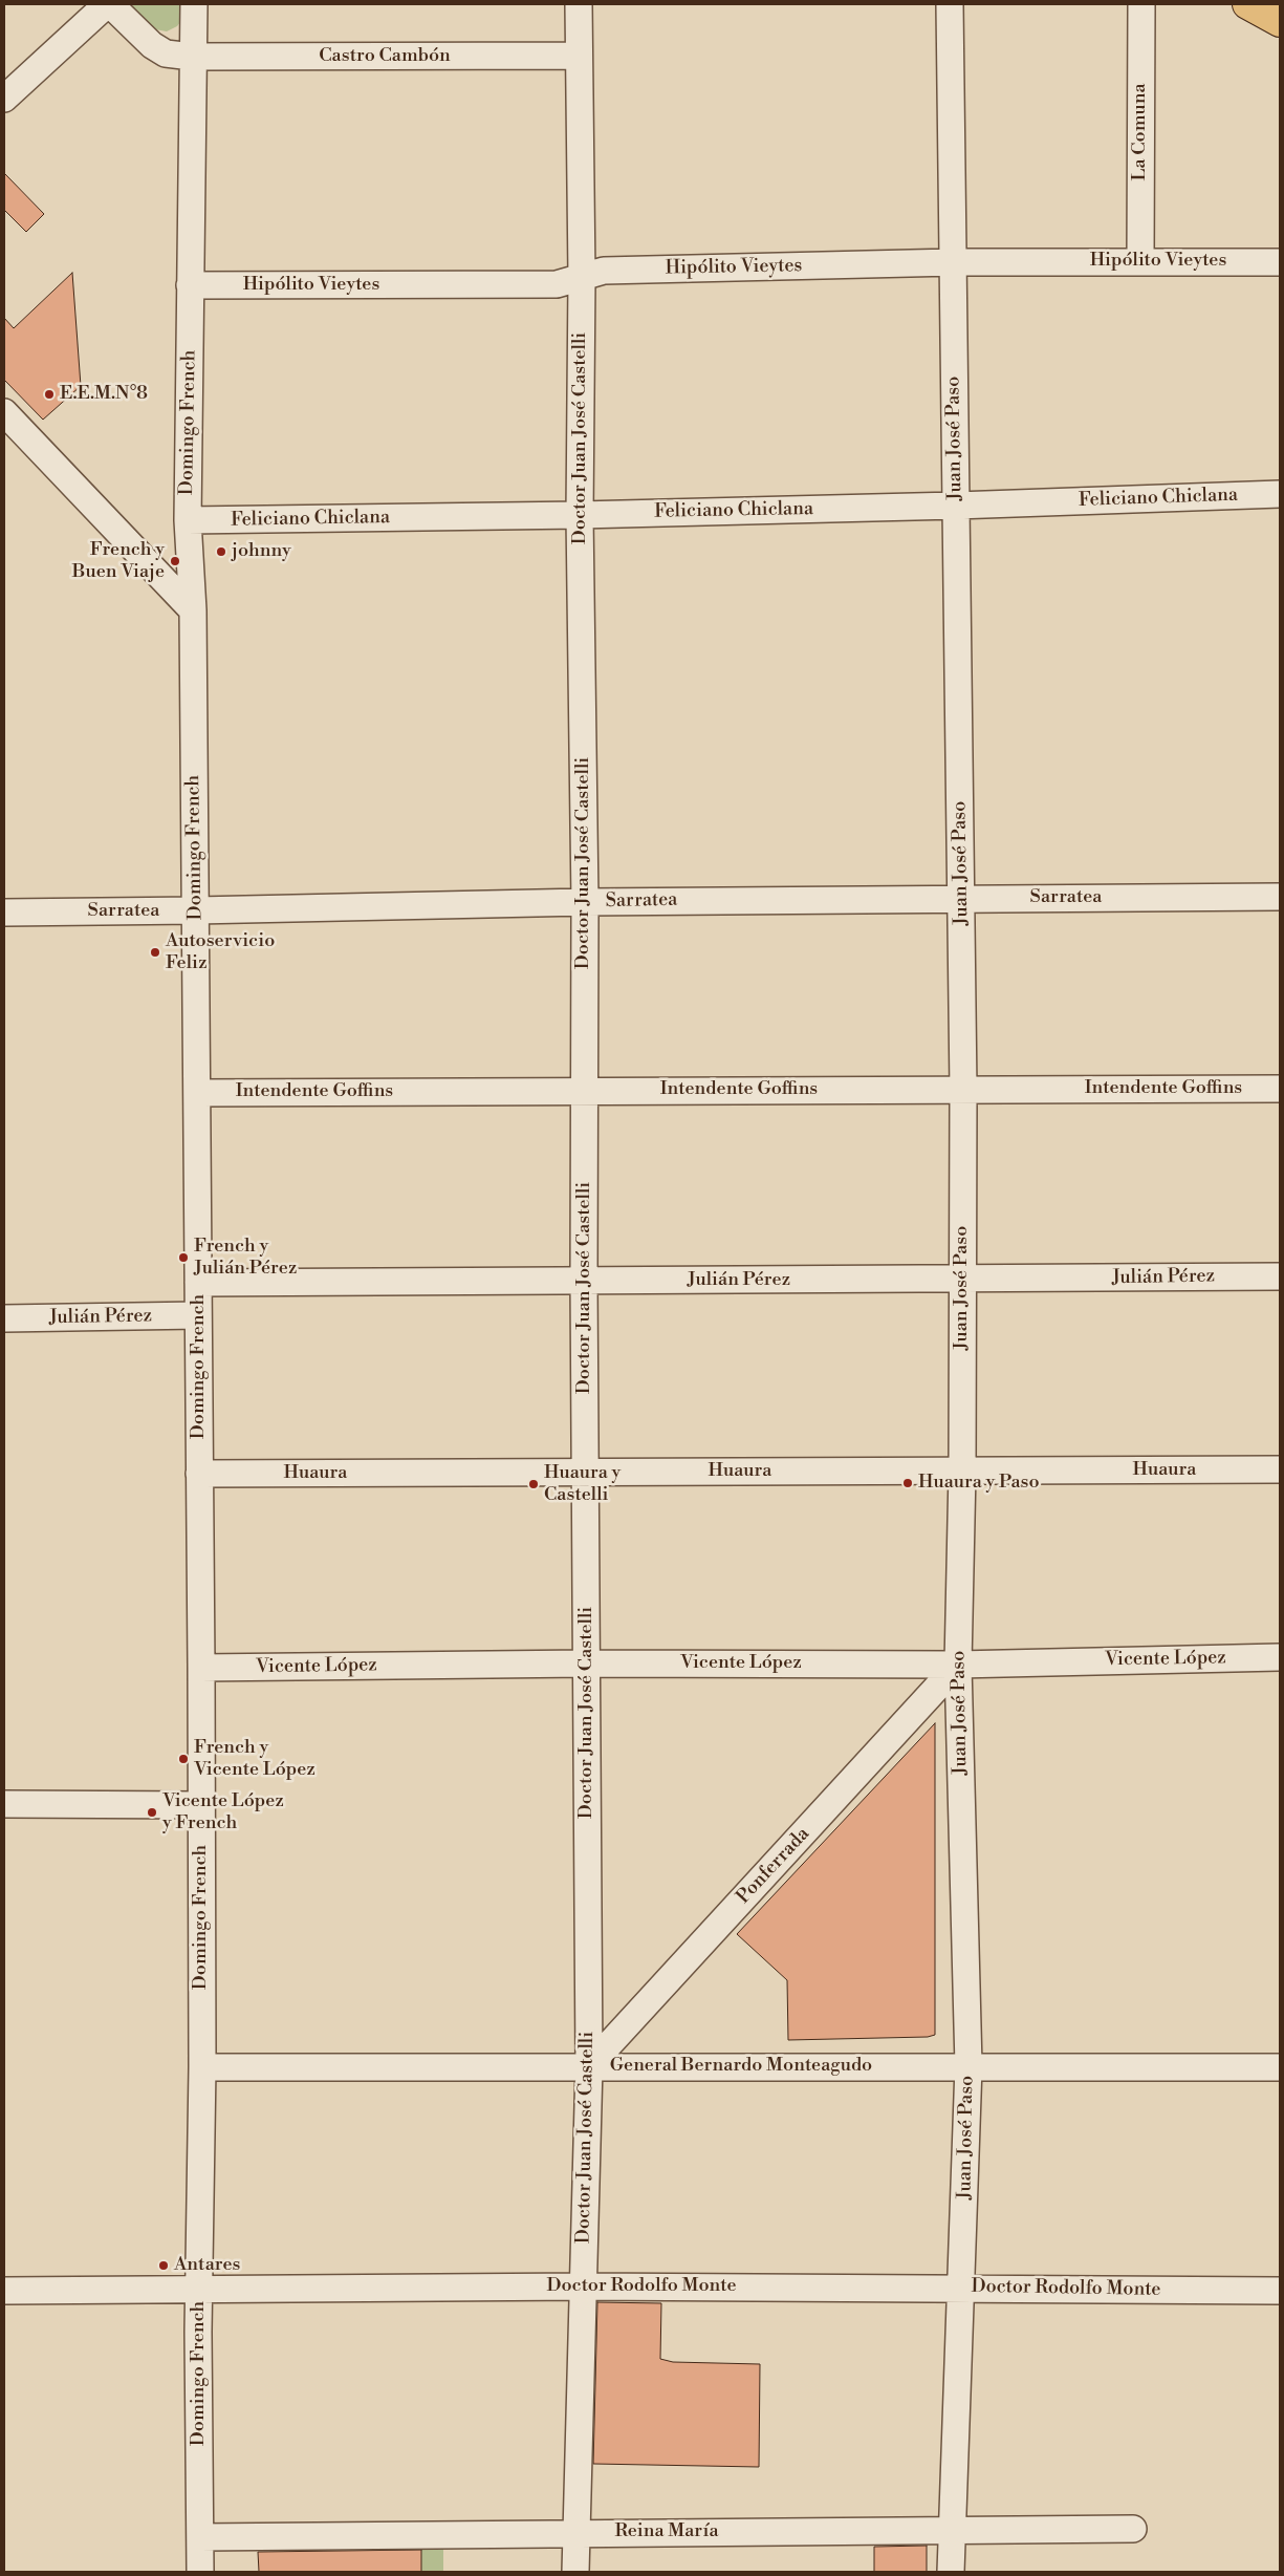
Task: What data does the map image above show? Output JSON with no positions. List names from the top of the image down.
{
  "streets": {
    "street": [
      "Castro Cambón",
      "La Comuna",
      "Hipólito Vieytes",
      "Domingo French",
      "Doctor Juan José Castelli",
      "Juan José Paso",
      "Feliciano Chiclana",
      "Sarratea",
      "Intendente Goffins",
      "Julián Pérez",
      "Huaura",
      "Vicente López",
      "Ponferrada",
      "General Bernardo Monteagudo",
      "Doctor Rodolfo Monte",
      "Reina María"
    ]
  },
  "crossings": [
    ["Castro Cambón", "Domingo French"],
    ["Castro Cambón", "Doctor Juan José Castelli"],
    ["La Comuna", "Hipólito Vieytes"],
    ["Hipólito Vieytes", "Domingo French"],
    ["Hipólito Vieytes", "Doctor Juan José Castelli"],
    ["Hipólito Vieytes", "Juan José Paso"],
    ["Domingo French", "Feliciano Chiclana"],
    ["Domingo French", "Sarratea"],
    ["Domingo French", "Intendente Goffins"],
    ["Domingo French", "Julián Pérez"],
    ["Domingo French", "Huaura"],
    ["Domingo French", "Vicente López"],
    ["Domingo French", "General Bernardo Monteagudo"],
    ["Domingo French", "Doctor Rodolfo Monte"],
    ["Domingo French", "Reina María"],
    ["Doctor Juan José Castelli", "Feliciano Chiclana"],
    ["Doctor Juan José Castelli", "Sarratea"],
    ["Doctor Juan José Castelli", "Intendente Goffins"],
    ["Doctor Juan José Castelli", "Julián Pérez"],
    ["Doctor Juan José Castelli", "Huaura"],
    ["Doctor Juan José Castelli", "Vicente López"],
    ["Doctor Juan José Castelli", "Ponferrada"],
    ["Doctor Juan José Castelli", "General Bernardo Monteagudo"],
    ["Doctor Juan José Castelli", "Doctor Rodolfo Monte"],
    ["Doctor Juan José Castelli", "Reina María"],
    ["Juan José Paso", "Feliciano Chiclana"],
    ["Juan José Paso", "Sarratea"],
    ["Juan José Paso", "Intendente Goffins"],
    ["Juan José Paso", "Julián Pérez"],
    ["Juan José Paso", "Huaura"],
    ["Juan José Paso", "Vicente López"],
    ["Juan José Paso", "Ponferrada"],
    ["Juan José Paso", "General Bernardo Monteagudo"],
    ["Juan José Paso", "Doctor Rodolfo Monte"],
    ["Juan José Paso", "Reina María"],
    ["Vicente López", "Ponferrada"],
    ["Ponferrada", "General Bernardo Monteagudo"]
  ],
  "places": [
    "E.E.M.N°8",
    "johnny",
    "French y Buen Viaje",
    "Autoservicio Feliz",
    "French y Julián Pérez",
    "Huaura y Paso",
    "Huaura y Castelli",
    "French y Vicente López",
    "Vicente López y French",
    "Antares"
  ]
}
